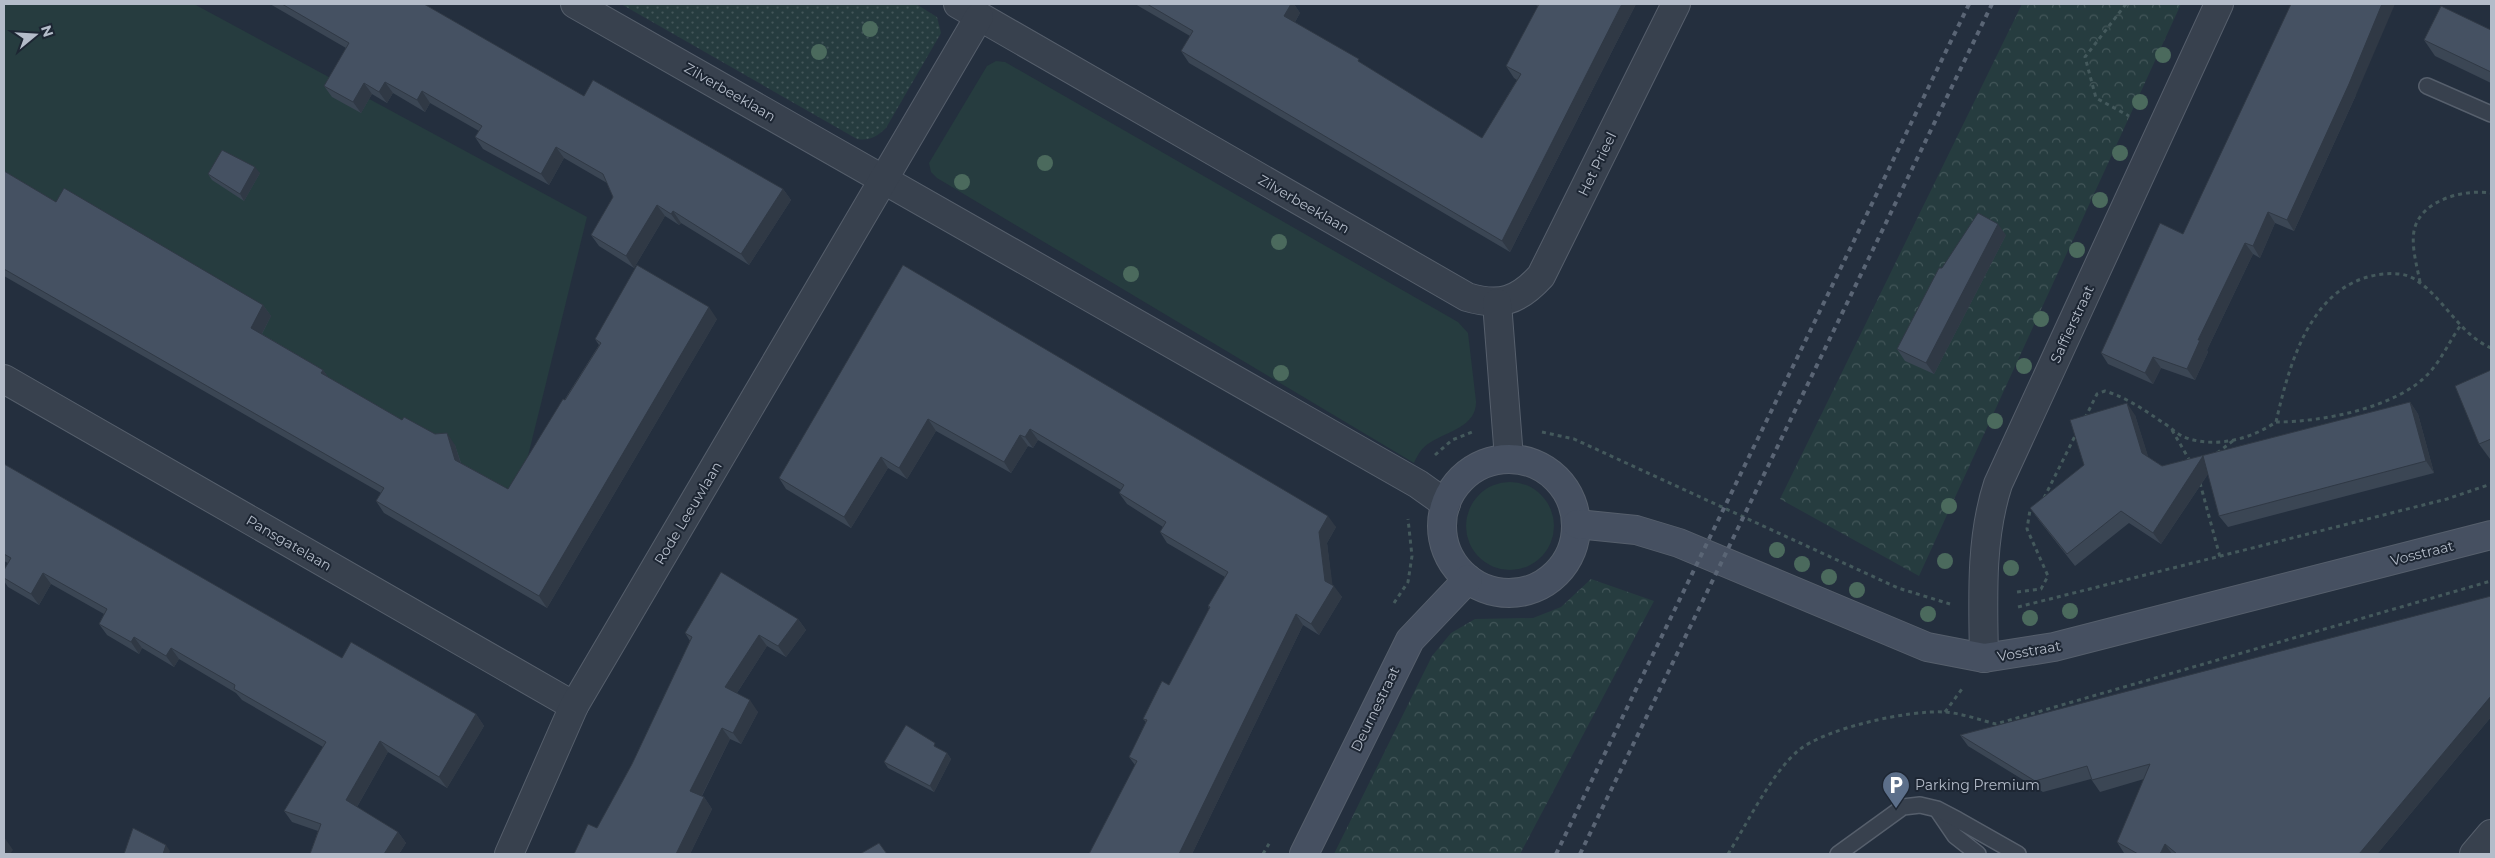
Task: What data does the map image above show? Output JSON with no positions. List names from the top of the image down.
{
  "streets": {
    "street": [
      "Zilverbeeklaan",
      "Het Prieel",
      "Saffierstraat",
      "Rode Leeuwlaan",
      "Pansgatelaan",
      "Vosstraat",
      "Deurnestraat"
    ]
  },
  "crossings": [
    ["Zilverbeeklaan", "Het Prieel"],
    ["Zilverbeeklaan", "Rode Leeuwlaan"],
    ["Zilverbeeklaan", "Vosstraat"],
    ["Zilverbeeklaan", "Deurnestraat"],
    ["Saffierstraat", "Vosstraat"],
    ["Rode Leeuwlaan", "Pansgatelaan"],
    ["Vosstraat", "Deurnestraat"]
  ],
  "places": {
    "parking": ["Parking Premium"]
  },
  "north": "right"
}
